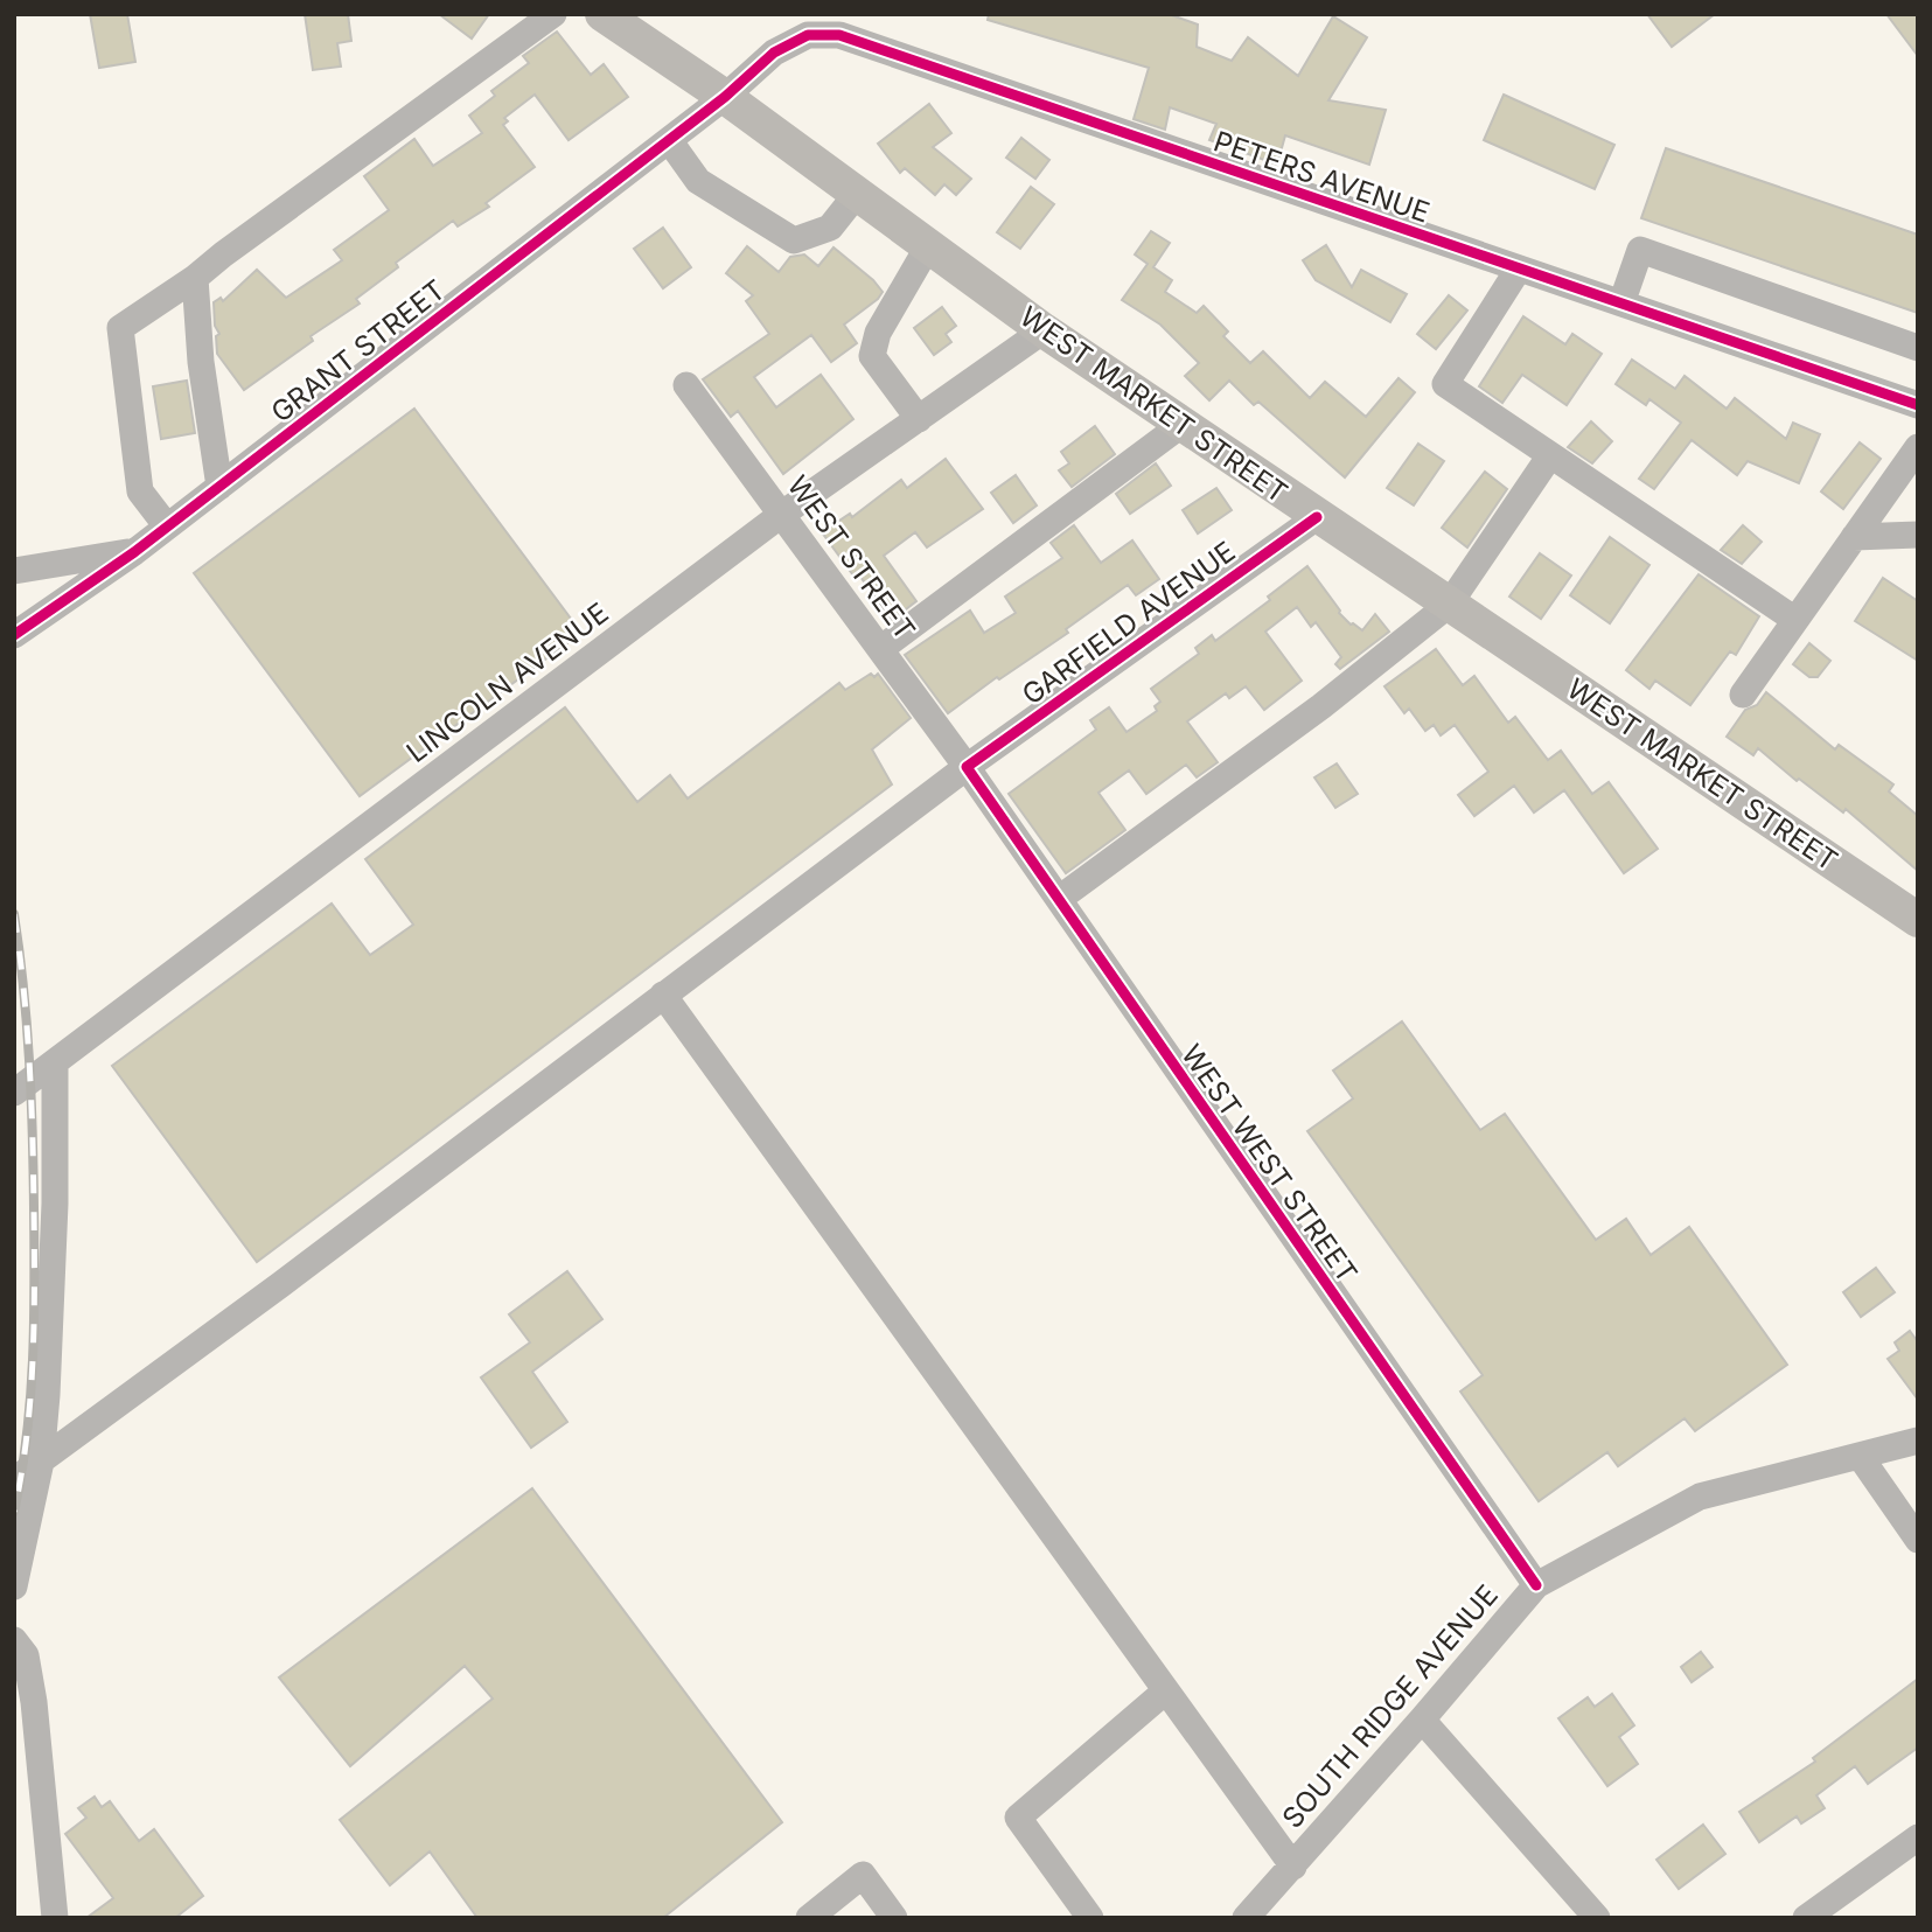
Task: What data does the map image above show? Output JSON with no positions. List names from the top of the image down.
{
  "streets": {
    "main road": ["WEST MARKET STREET"],
    "street": [
      "PETERS AVENUE",
      "GRANT STREET",
      "WEST STREET",
      "GARFIELD AVENUE",
      "LINCOLN AVENUE",
      "WEST WEST STREET",
      "SOUTH RIDGE AVENUE"
    ]
  },
  "crossings": [
    ["PETERS AVENUE", "GRANT STREET"],
    ["PETERS AVENUE", "WEST MARKET STREET"],
    ["GRANT STREET", "WEST MARKET STREET"],
    ["WEST MARKET STREET", "GARFIELD AVENUE"],
    ["WEST MARKET STREET", "LINCOLN AVENUE"],
    ["WEST STREET", "GARFIELD AVENUE"],
    ["WEST STREET", "LINCOLN AVENUE"],
    ["WEST STREET", "WEST WEST STREET"],
    ["GARFIELD AVENUE", "WEST WEST STREET"],
    ["WEST WEST STREET", "SOUTH RIDGE AVENUE"]
  ]
}
